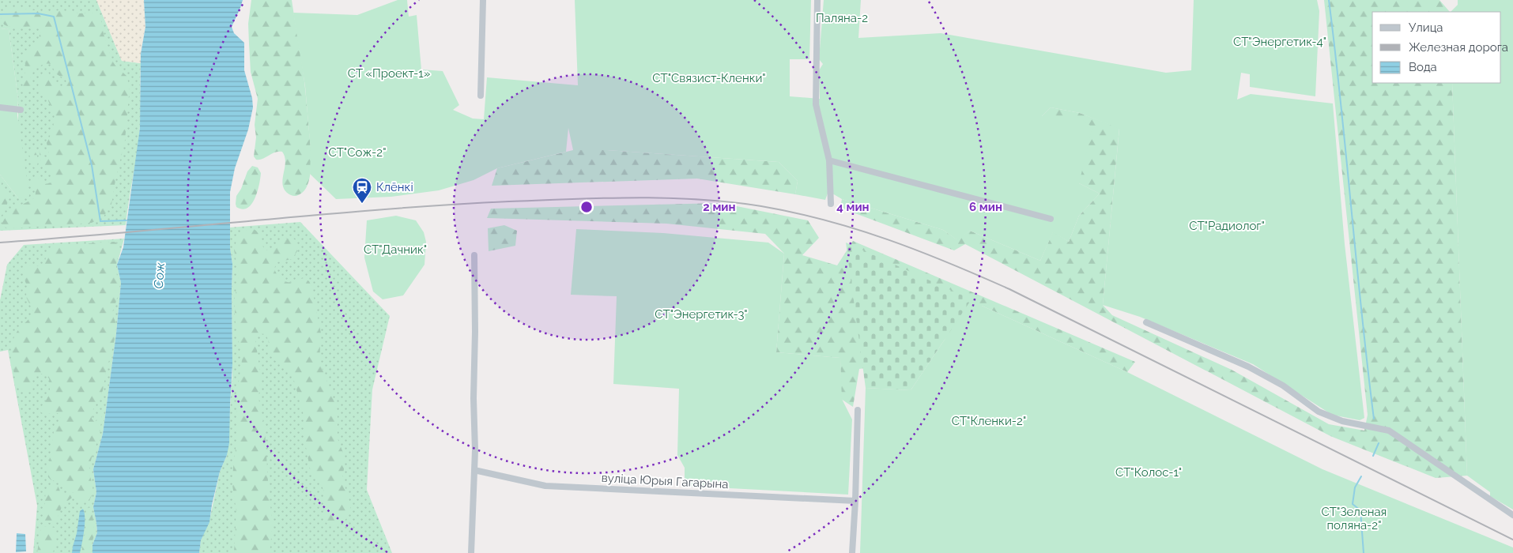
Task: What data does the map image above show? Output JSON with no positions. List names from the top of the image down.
{
  "streets": {
    "street": ["вуліца Юрыя Гагарына"]
  },
  "water": ["Сож"],
  "parks": [
    "Паляна-2",
    "СТ\"Энергетик-4\"",
    "СТ «Проект-1»",
    "СТ\"Связист-Кленки\"",
    "СТ\"Сож-2\"",
    "СТ\"Радиолог\"",
    "СТ\"Дачник\"",
    "СТ\"Энергетик-3\"",
    "СТ\"Кленки-2\"",
    "СТ\"Колос-1\"",
    "СТ\"Зеленая поляна-2\""
  ],
  "places": {
    "station": ["Клёнкі"]
  },
  "legend": ["Улица", "Железная дорога", "Вода"],
  "rings": ["2 мин", "4 мин", "6 мин"]
}
